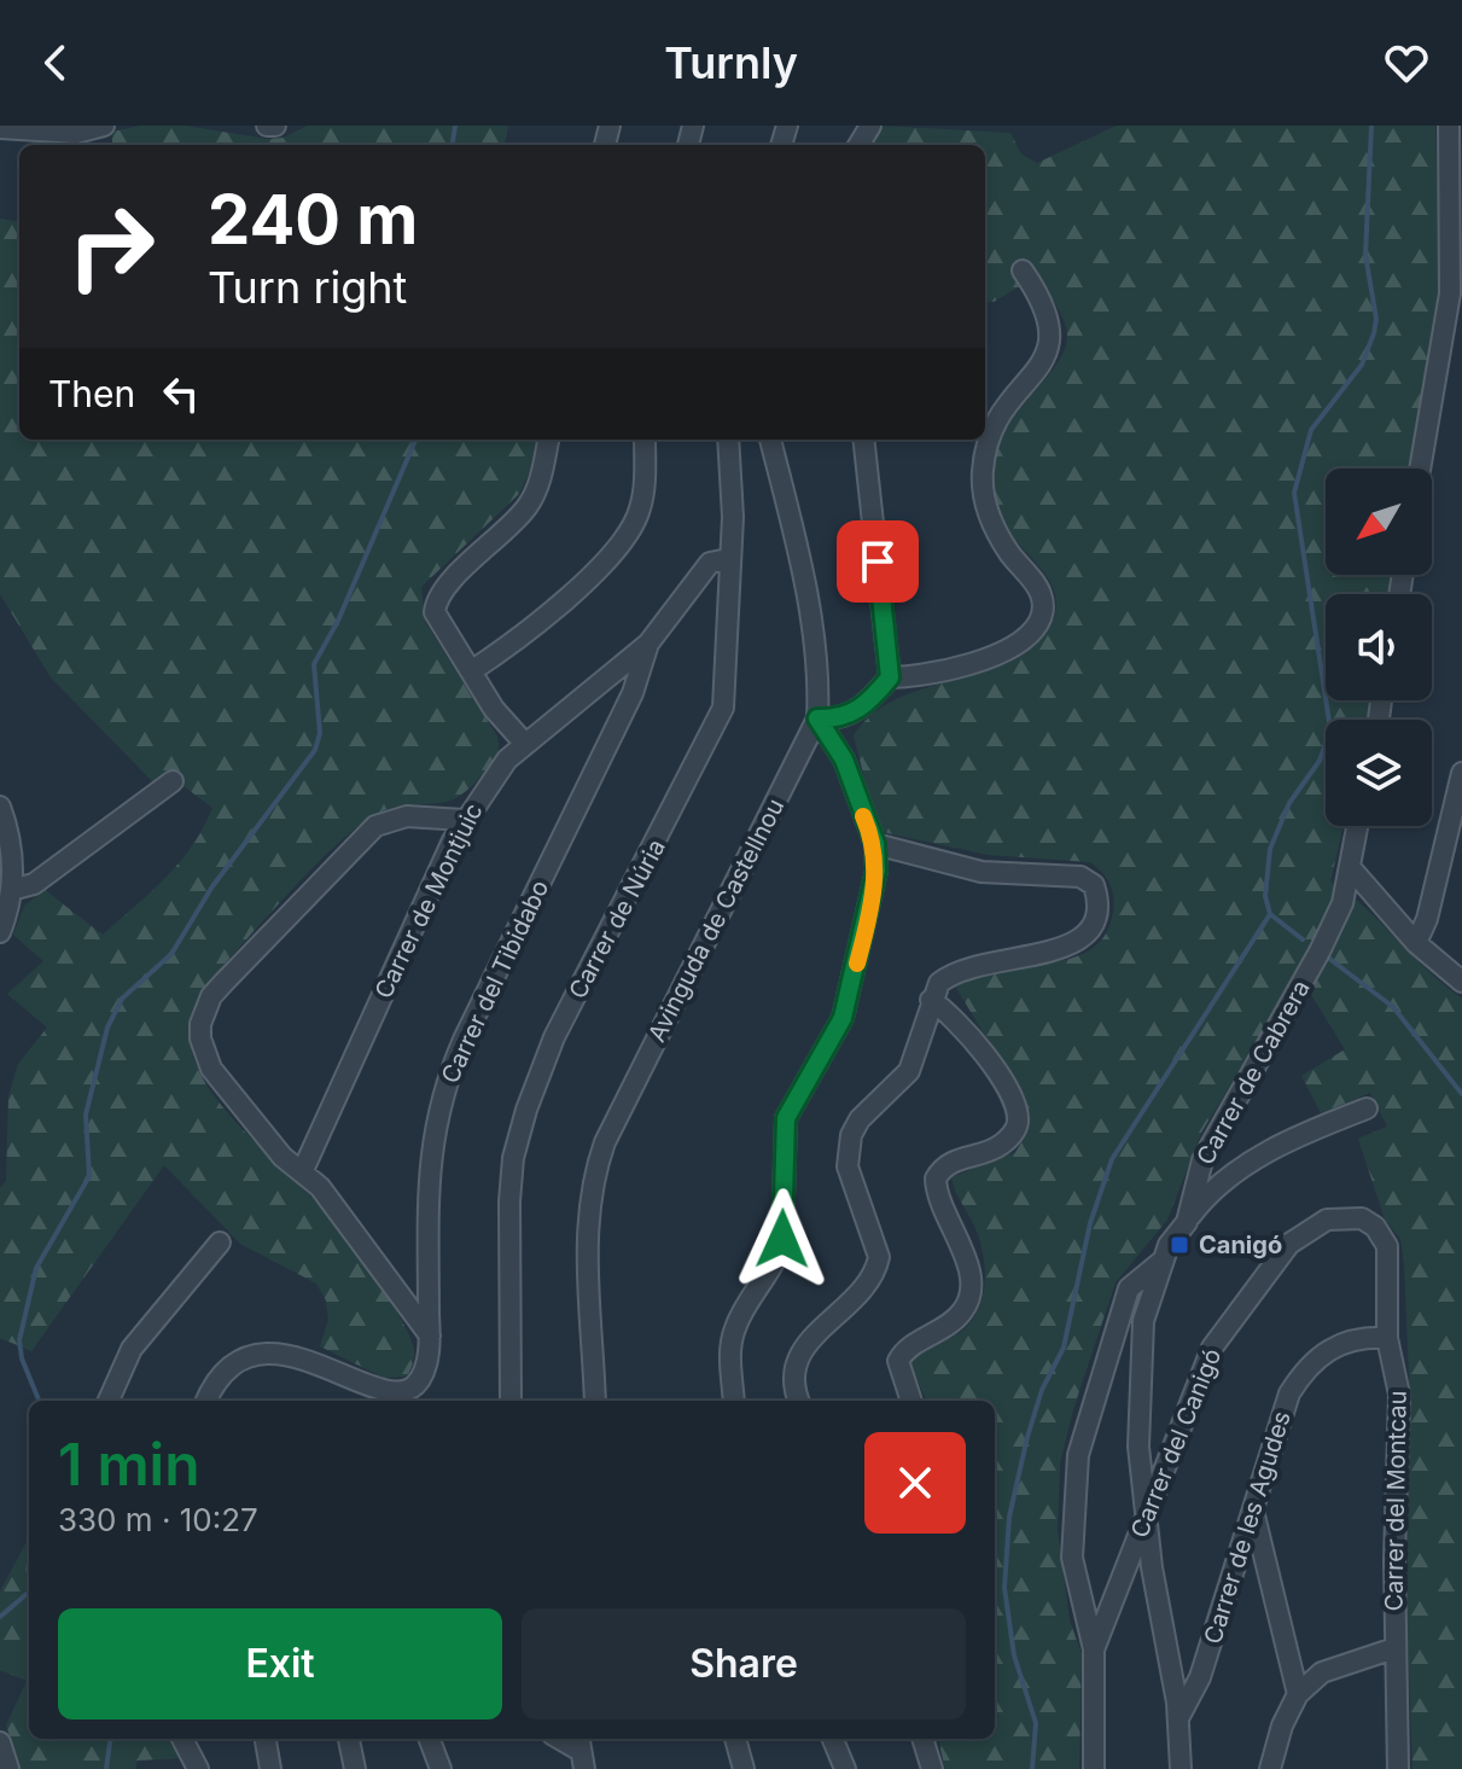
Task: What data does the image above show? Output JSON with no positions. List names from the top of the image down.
{
  "streets": {
    "street": [
      "Carrer de Montjuic",
      "Carrer de Núria",
      "Avinguda de Castellnou",
      "Carrer del Tibidabo",
      "Carrer de Cabrera",
      "Carrer del Canigó",
      "Carrer del Montcau",
      "Carrer de les Agudes"
    ]
  },
  "crossings": [
    ["Carrer de Montjuic", "Carrer de Núria"],
    ["Carrer de Montjuic", "Carrer del Tibidabo"],
    ["Carrer de Cabrera", "Carrer del Canigó"],
    ["Carrer de Cabrera", "Carrer de les Agudes"],
    ["Carrer del Canigó", "Carrer del Montcau"],
    ["Carrer del Montcau", "Carrer de les Agudes"]
  ],
  "places": {
    "transit": ["Canigó"]
  },
  "north": "bottom left",
  "page": {
    "header": "Turnly",
    "turn": ["240 m", "Turn right"],
    "then": "Then",
    "heading": ["1 min", "330 m · 10:27"],
    "buttons": ["Exit", "Share"]
  }
}
